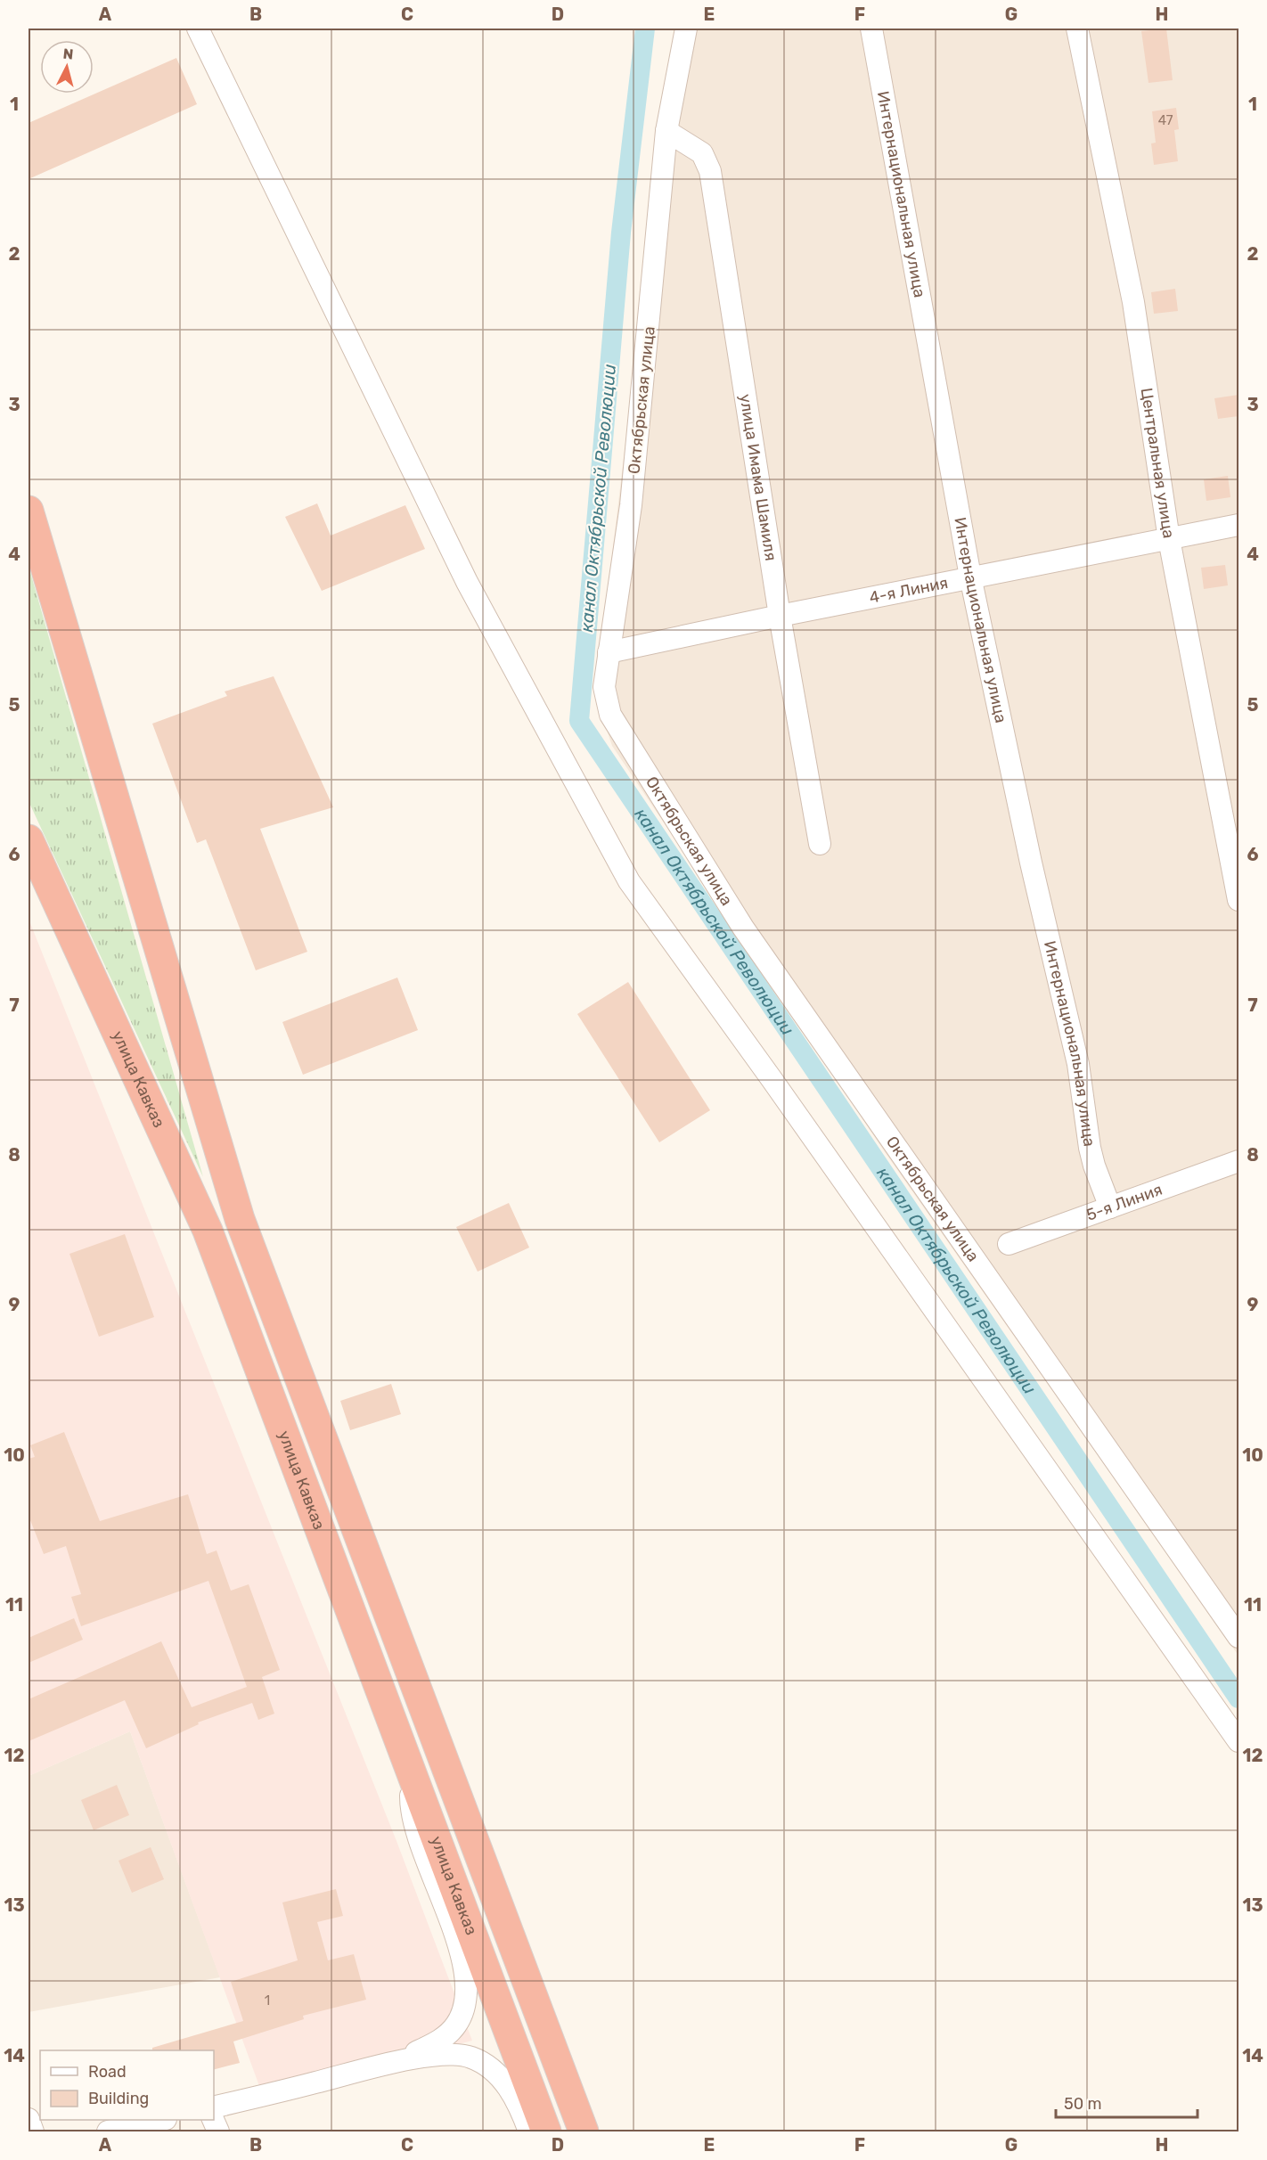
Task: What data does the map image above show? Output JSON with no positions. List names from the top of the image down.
{
  "streets": {
    "highway": ["улица Кавказ"],
    "street": [
      "Интернациональная улица",
      "Октябрьская улица",
      "Центральная улица",
      "улица Имама Шамиля",
      "4-я Линия",
      "5-я Линия"
    ]
  },
  "crossings": [
    ["Интернациональная улица", "4-я Линия"],
    ["Интернациональная улица", "5-я Линия"],
    ["Октябрьская улица", "улица Имама Шамиля"],
    ["Октябрьская улица", "4-я Линия"],
    ["Центральная улица", "4-я Линия"],
    ["улица Имама Шамиля", "4-я Линия"]
  ],
  "water": ["канал Октябрьской Революции"],
  "house_numbers": ["47", "1"],
  "legend": ["Road", "Building"],
  "scale_bar": "50 m",
  "north": "top",
  "grid": {
    "columns": [
      "A",
      "B",
      "C",
      "D",
      "E",
      "F",
      "G",
      "H"
    ],
    "rows": [
      "1",
      "2",
      "3",
      "4",
      "5",
      "6",
      "7",
      "8",
      "9",
      "10",
      "11",
      "12",
      "13",
      "14"
    ]
  }
}
